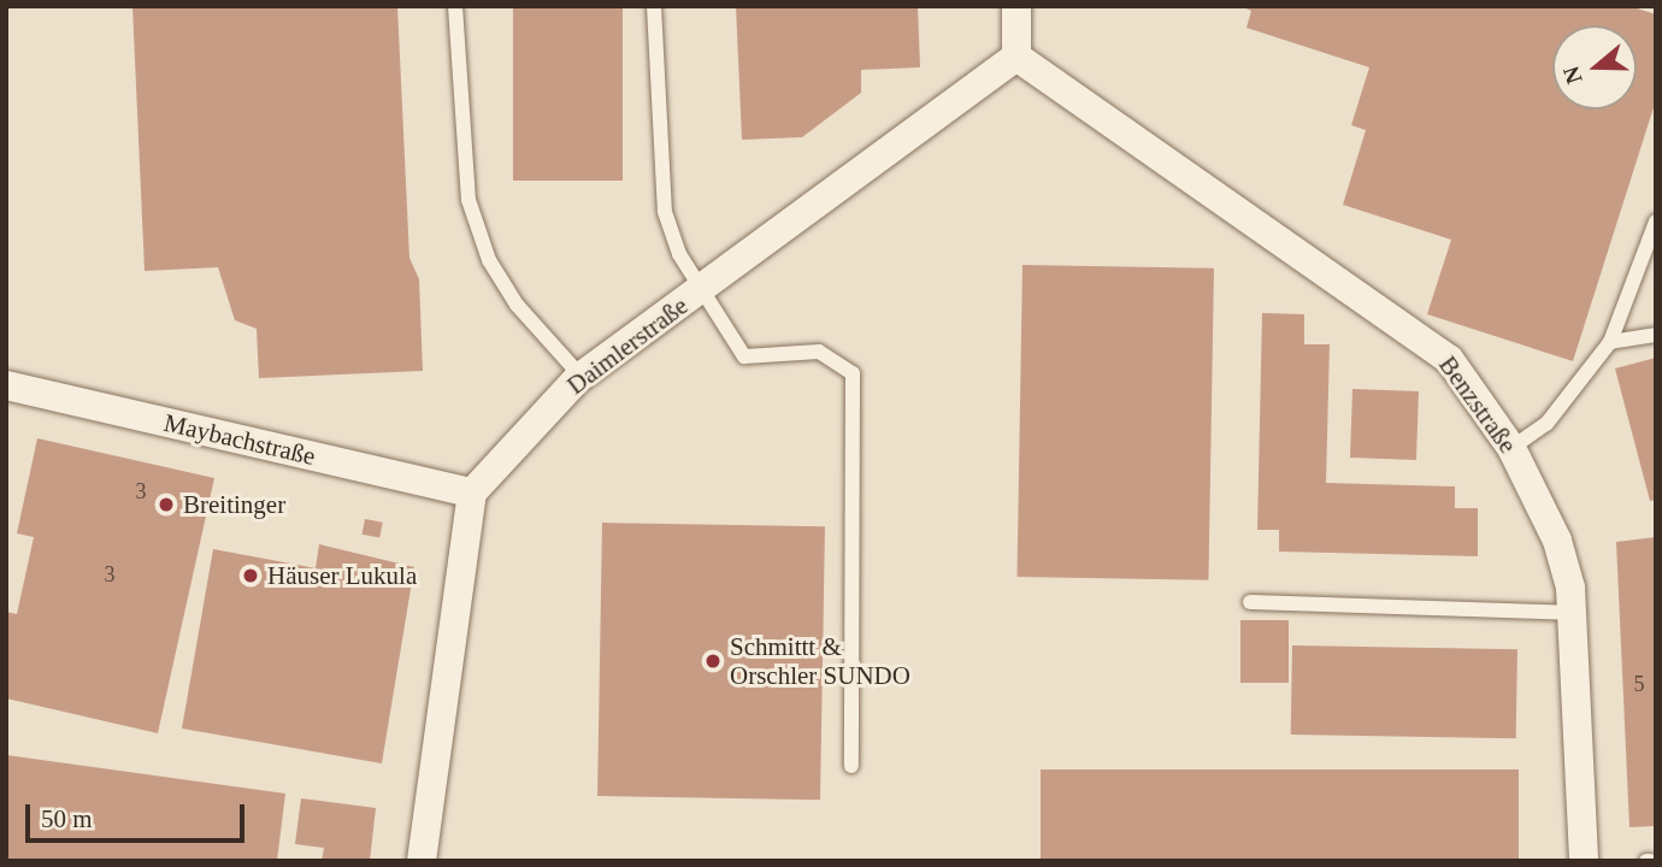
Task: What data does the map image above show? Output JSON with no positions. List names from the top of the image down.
{
  "streets": {
    "street": ["Daimlerstraße", "Benzstraße", "Maybachstraße"]
  },
  "crossings": [
    ["Daimlerstraße", "Benzstraße"],
    ["Daimlerstraße", "Maybachstraße"]
  ],
  "places": ["Breitinger", "Häuser Lukula", "Schmittt & Orschler SUNDO"],
  "house_numbers": ["3", "3", "5"],
  "scale_bar": "50 m",
  "north": "left"
}
